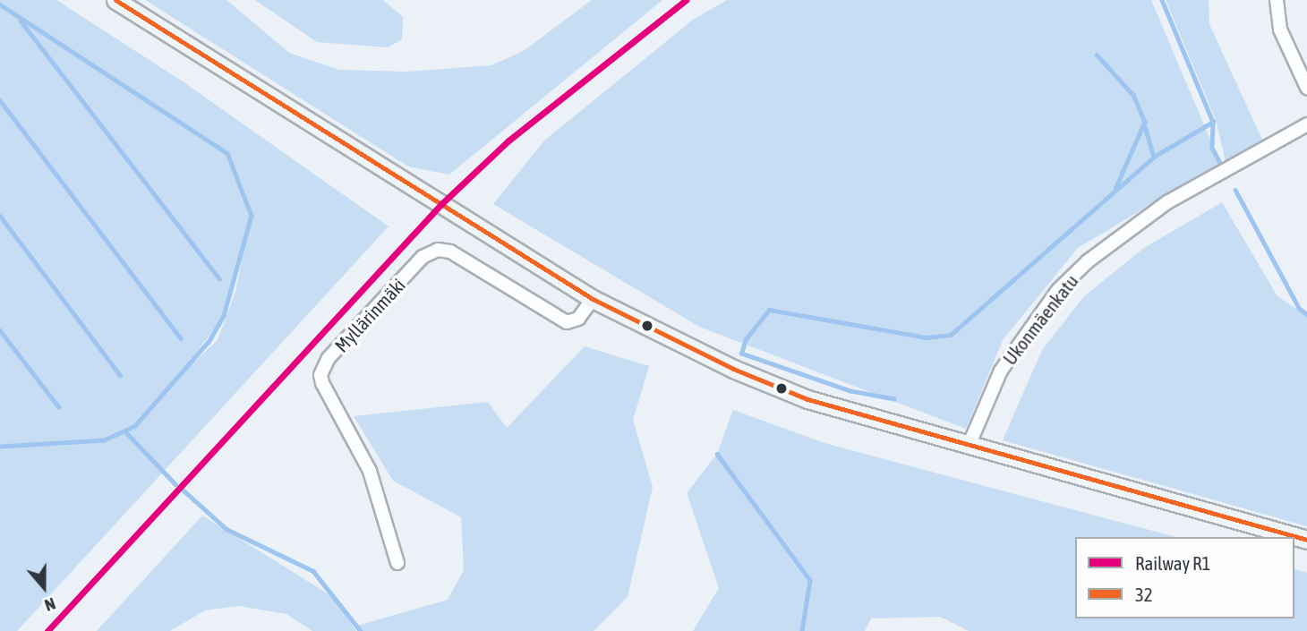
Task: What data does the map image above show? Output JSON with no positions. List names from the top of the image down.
{
  "streets": {
    "street": ["Myllärinmäki", "Ukonmäenkatu"]
  },
  "lines": ["rail line R1", "transit line 32"],
  "legend": ["Railway R1", "32"],
  "north": "bottom"
}
